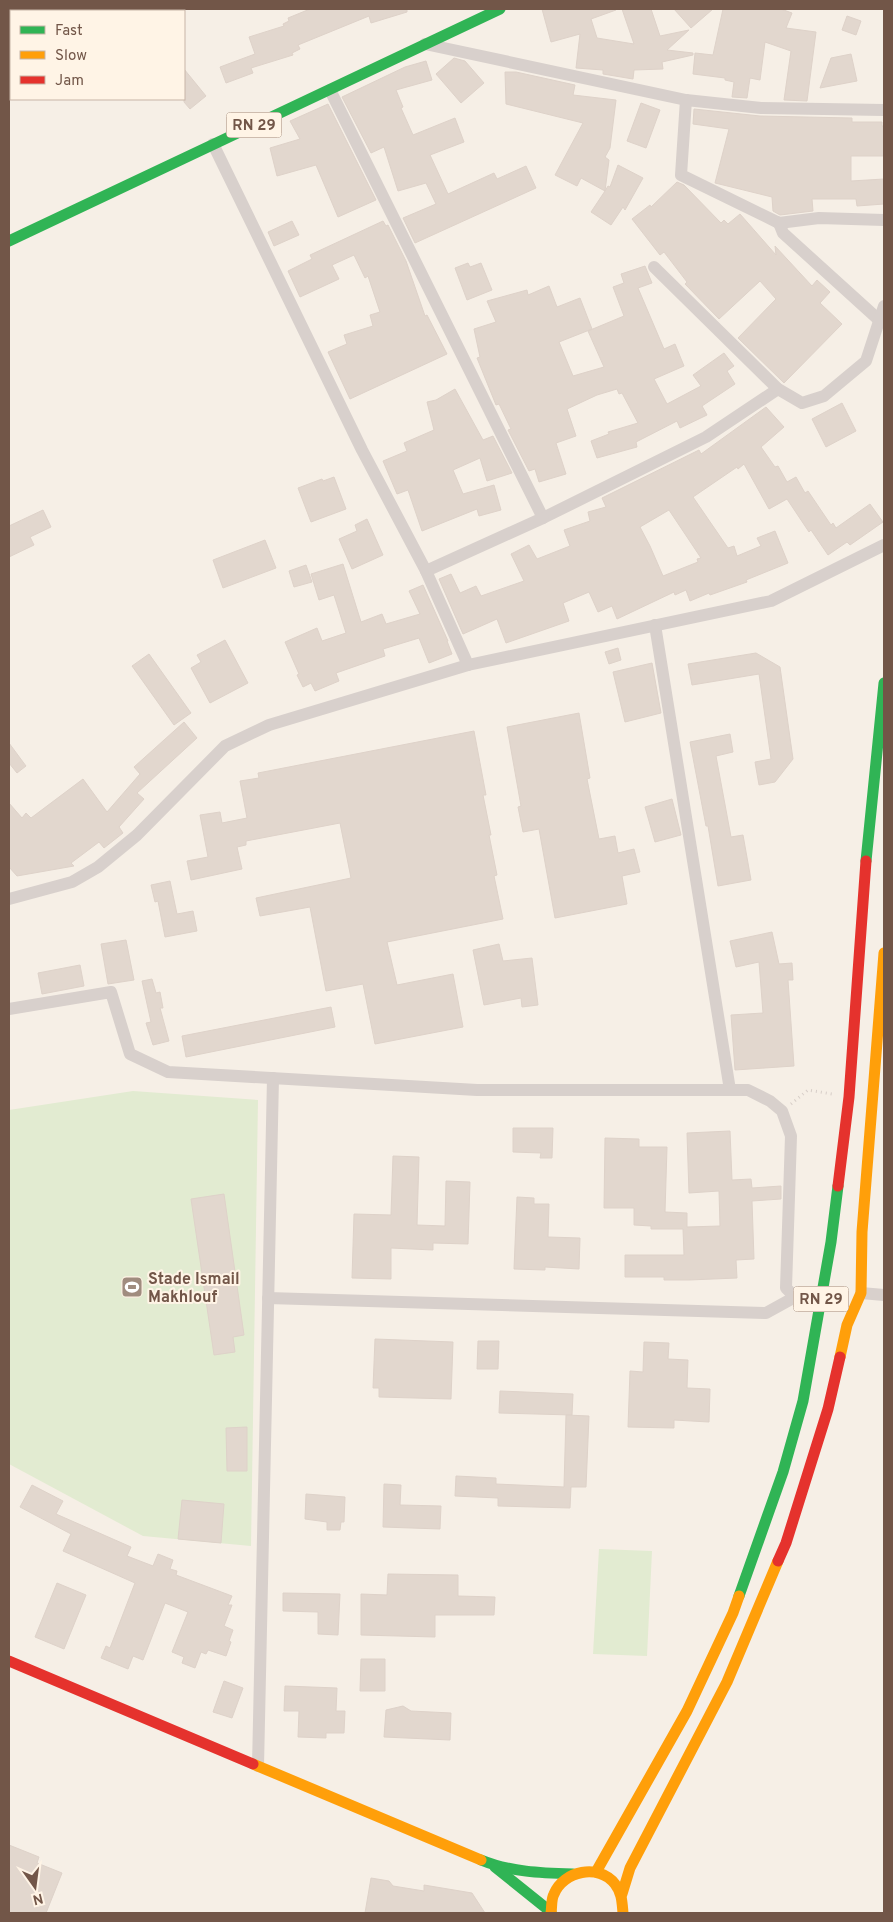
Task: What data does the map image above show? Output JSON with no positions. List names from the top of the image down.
{
  "streets": {
    "main road": ["RN 29"]
  },
  "places": {
    "sports": ["Stade Ismail Makhlouf"]
  },
  "legend": ["Fast", "Slow", "Jam"],
  "north": "bottom"
}
